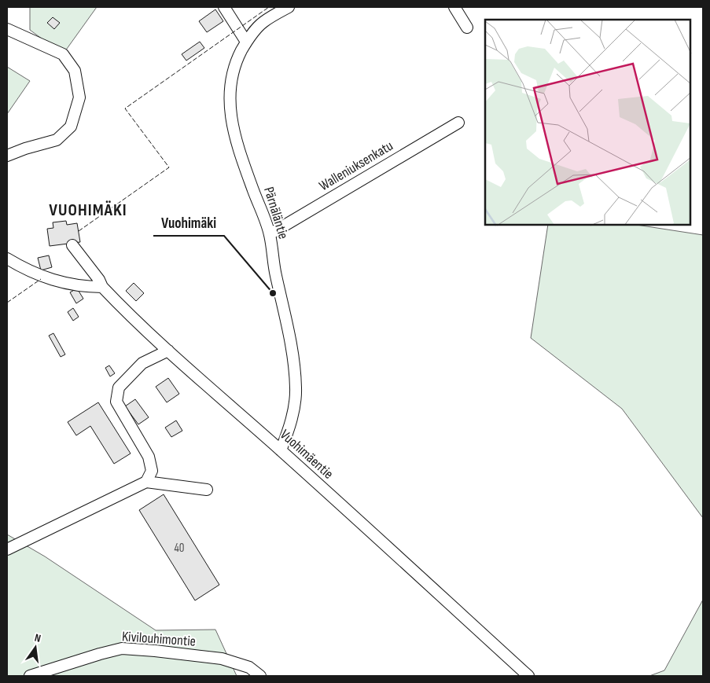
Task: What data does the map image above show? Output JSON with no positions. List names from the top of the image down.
{
  "streets": {
    "street": [
      "Walleniuksenkatu",
      "Pärnäläntie",
      "Vuohimäentie",
      "Kivilouhimontie"
    ]
  },
  "crossings": [
    ["Walleniuksenkatu", "Pärnäläntie"],
    ["Pärnäläntie", "Vuohimäentie"]
  ],
  "districts": ["VUOHIMÄKI"],
  "places": ["Vuohimäki"],
  "house_numbers": ["40"],
  "north": "top"
}
